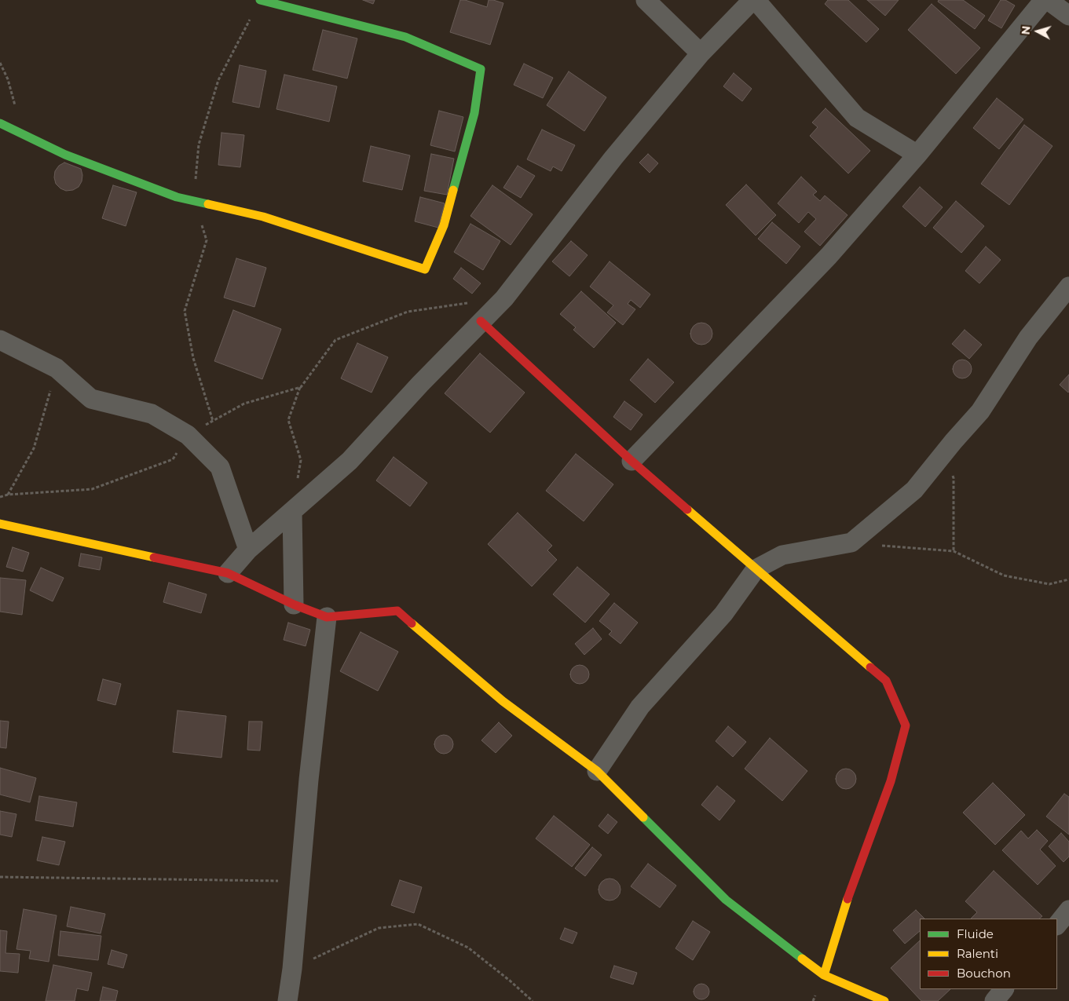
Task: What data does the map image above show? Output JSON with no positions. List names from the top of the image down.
{
  "legend": ["Fluide", "Ralenti", "Bouchon"],
  "north": "left"
}
